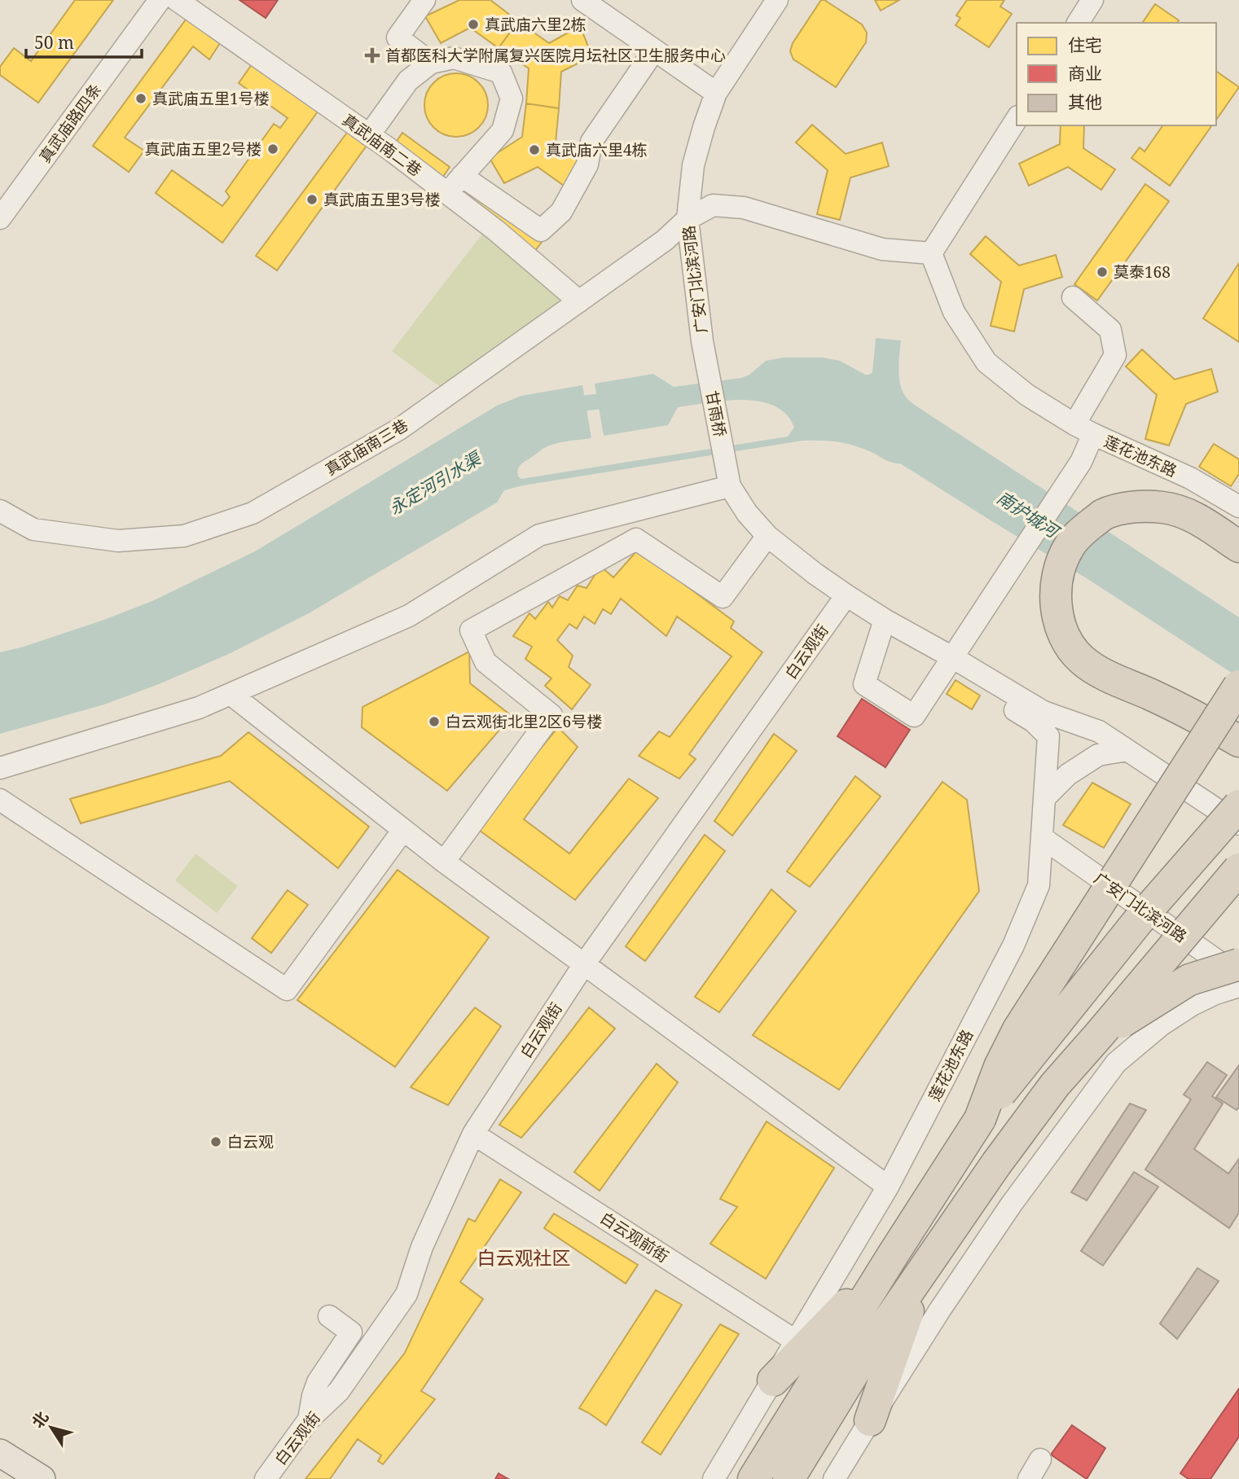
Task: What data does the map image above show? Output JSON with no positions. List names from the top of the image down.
{
  "streets": {
    "street": [
      "真武庙路四条",
      "真武庙南二巷",
      "广安门北滨河路",
      "甘雨桥",
      "真武庙南三巷",
      "莲花池东路",
      "白云观街",
      "白云观前街"
    ]
  },
  "crossings": [
    ["真武庙南二巷", "真武庙南三巷"],
    ["广安门北滨河路", "甘雨桥"],
    ["广安门北滨河路", "真武庙南三巷"],
    ["广安门北滨河路", "莲花池东路"],
    ["莲花池东路", "白云观前街"],
    ["白云观街", "白云观前街"]
  ],
  "districts": ["白云观社区"],
  "water": ["永定河引水渠", "南护城河"],
  "places": {
    "other": [
      "真武庙六里2栋",
      "真武庙五里1号楼",
      "真武庙五里2号楼",
      "真武庙六里4栋",
      "真武庙五里3号楼",
      "莫泰168",
      "白云观街北里2区6号楼",
      "白云观"
    ],
    "health": ["首都医科大学附属复兴医院月坛社区卫生服务中心"]
  },
  "legend": ["住宅", "商业", "其他"],
  "scale_bar": "50 m",
  "north": "top left"
}
